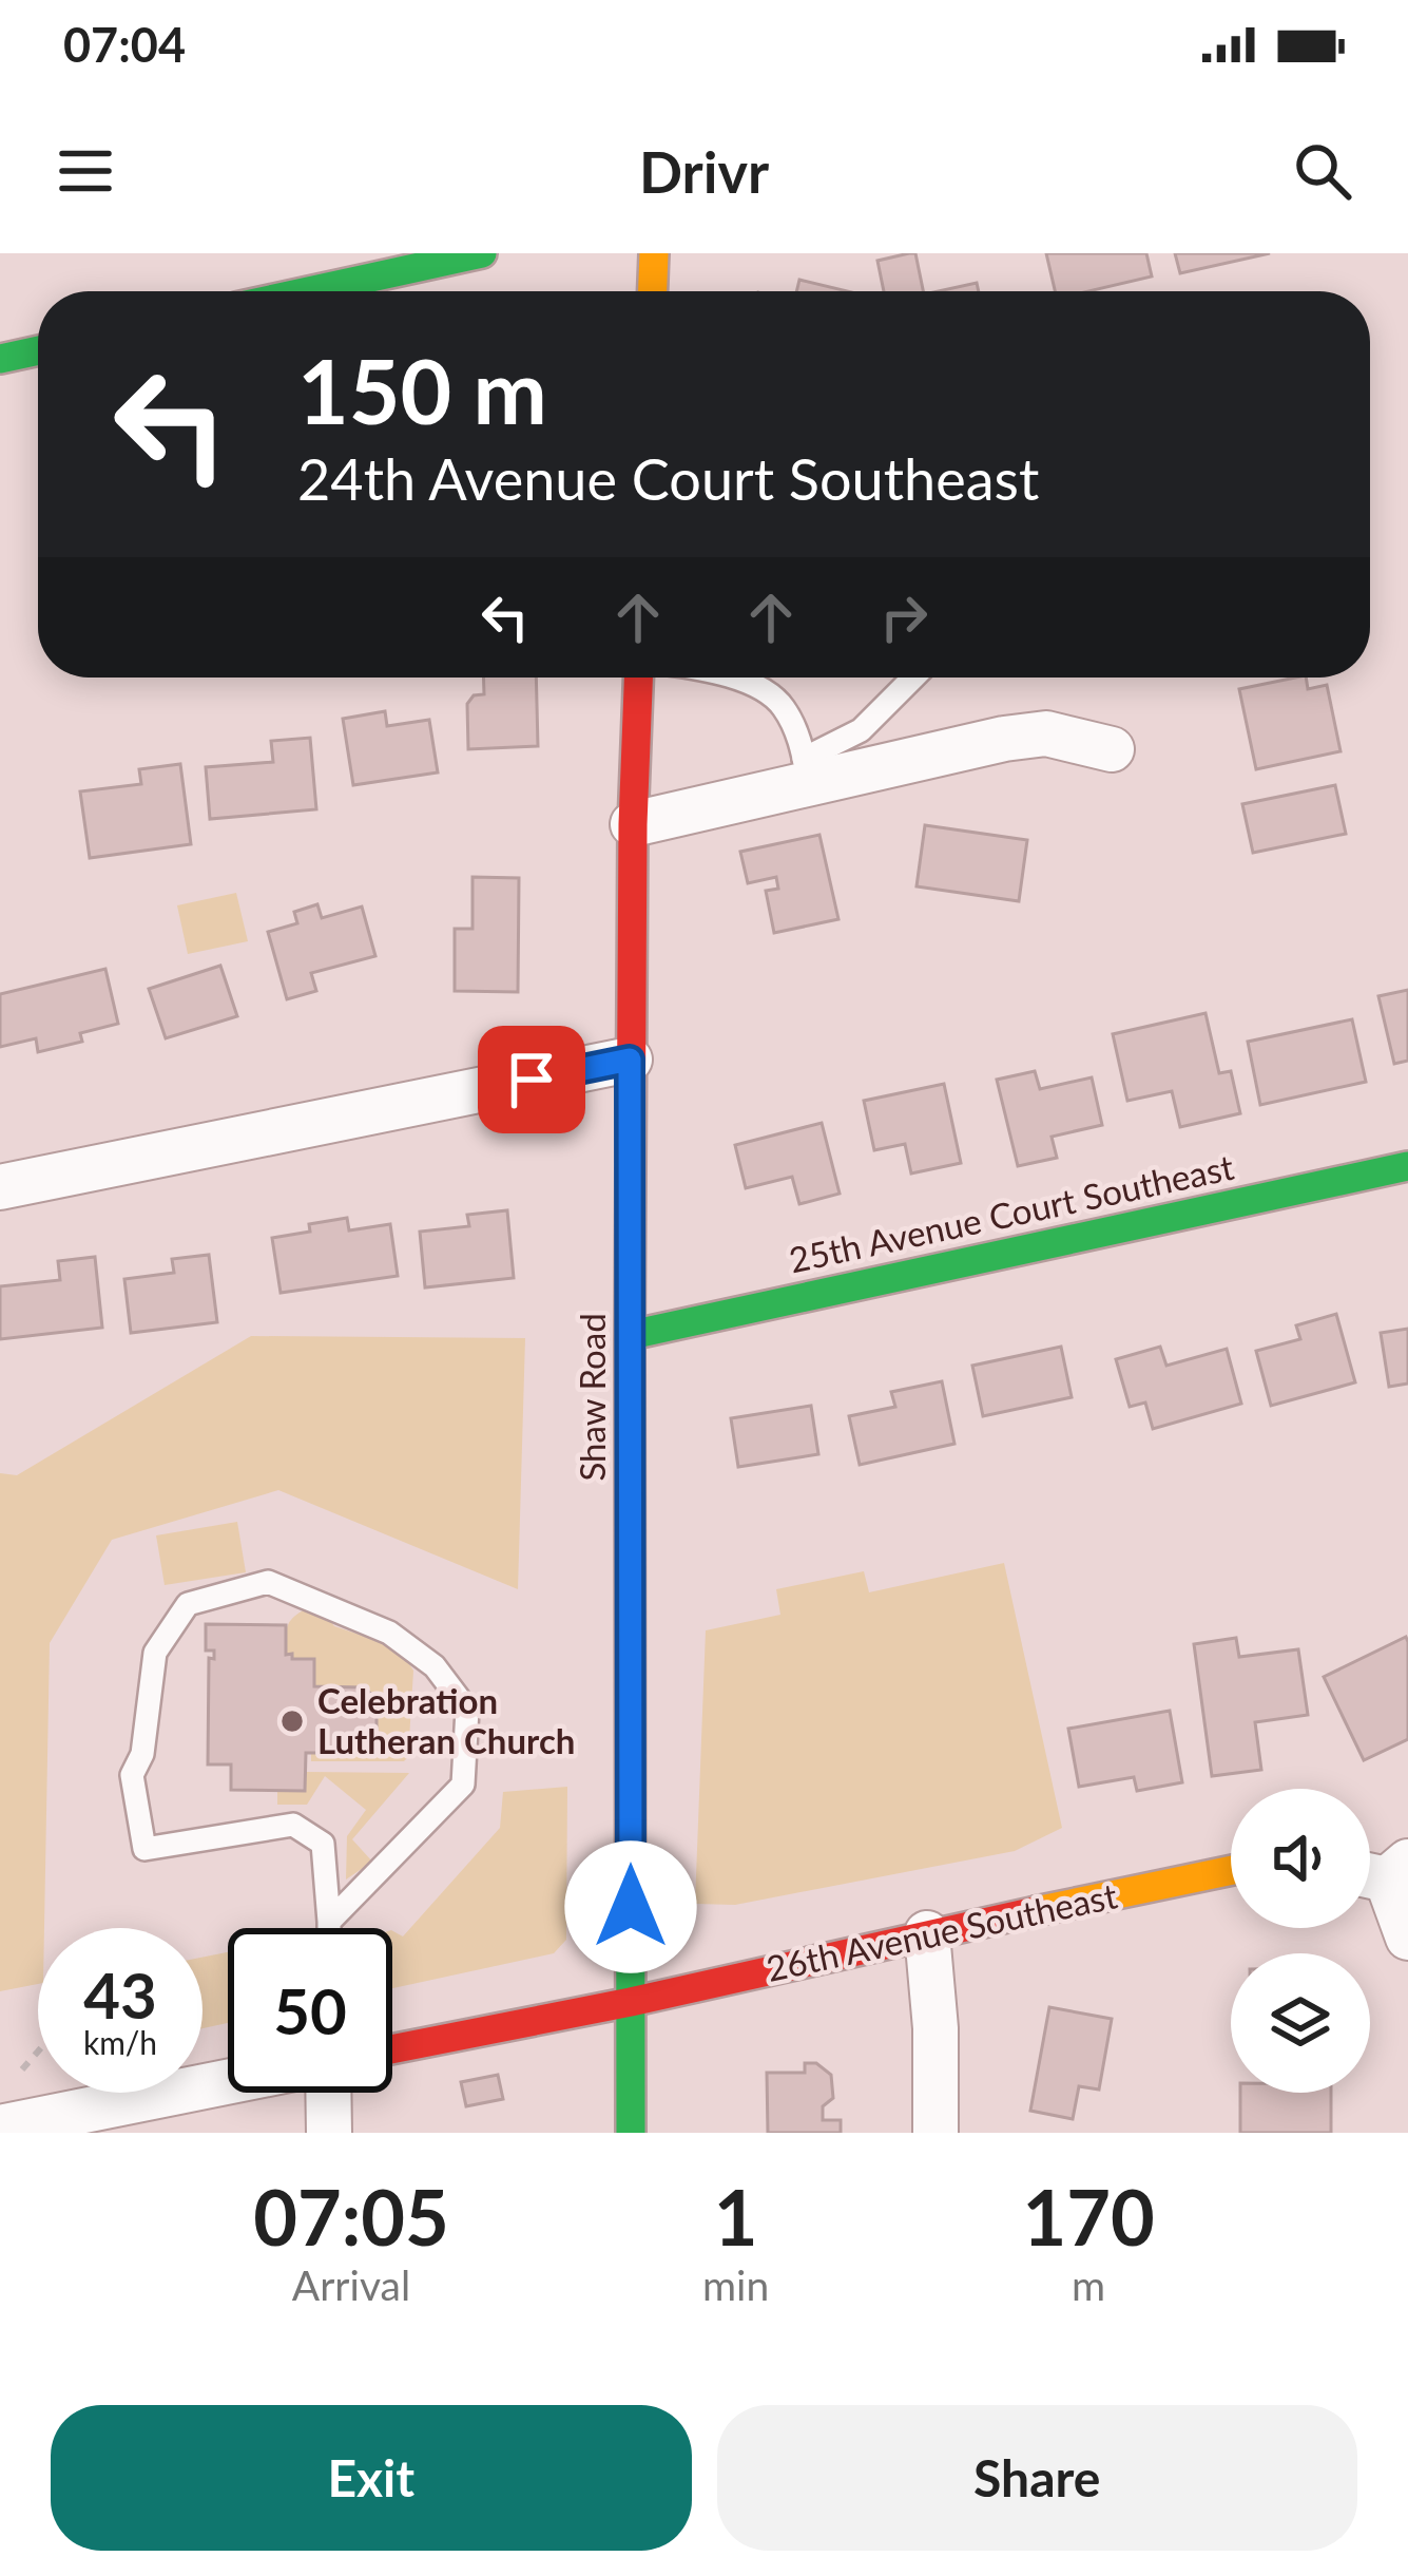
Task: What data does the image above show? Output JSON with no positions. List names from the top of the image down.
{
  "streets": {
    "street": ["25th Avenue Court Southeast", "Shaw Road", "26th Avenue Southeast"]
  },
  "crossings": [
    ["25th Avenue Court Southeast", "Shaw Road"],
    ["Shaw Road", "26th Avenue Southeast"]
  ],
  "places": ["Celebration Lutheran Church"],
  "page": {
    "status": "07:04",
    "header": "Drivr",
    "turn": ["150 m", "24th Avenue Court Southeast"],
    "speed": "43 km/h",
    "limit": "50",
    "eta": [
      "07:05",
      "Arrival",
      "1",
      "min",
      "170",
      "m"
    ],
    "buttons": ["Exit", "Share"]
  }
}
